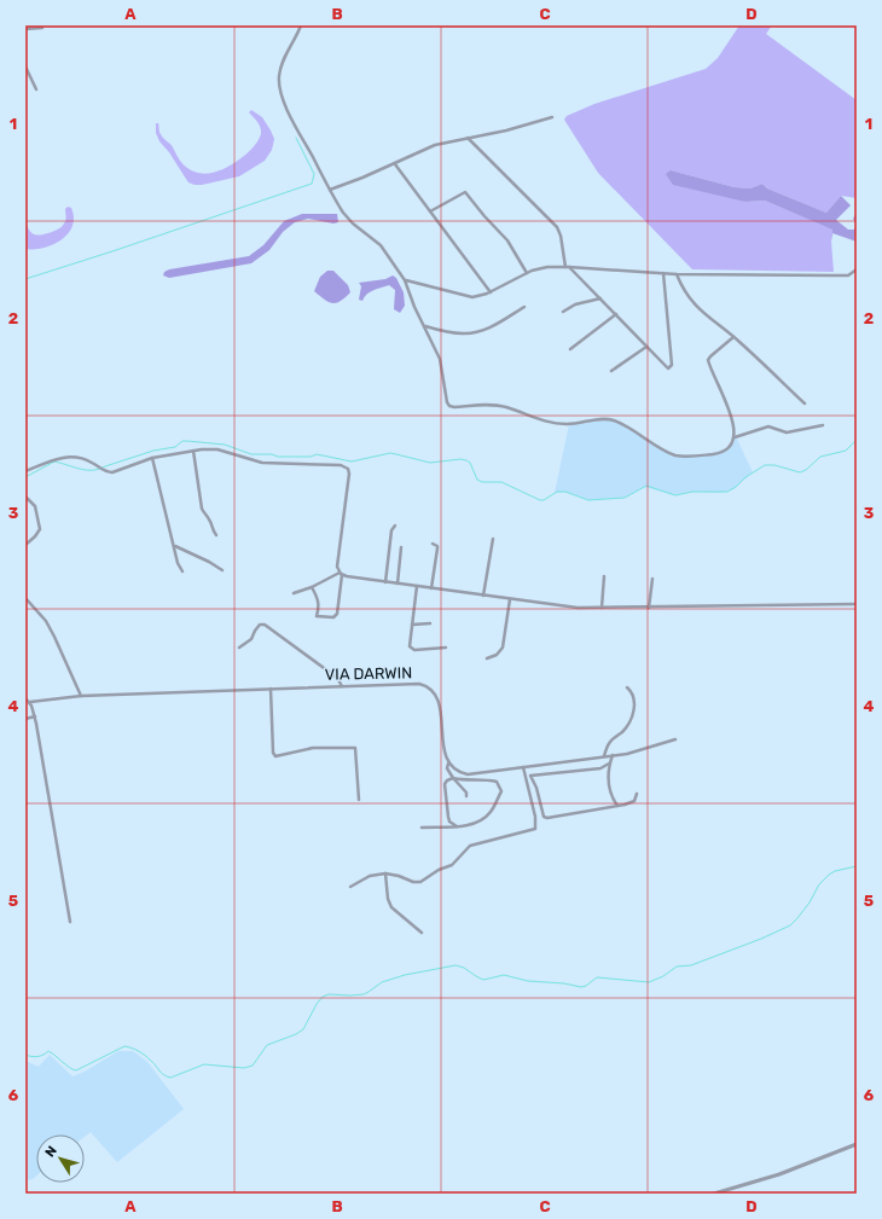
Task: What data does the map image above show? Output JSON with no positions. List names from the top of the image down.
{
  "streets": {
    "street": ["VIA DARWIN"]
  },
  "north": "top left",
  "grid": {
    "columns": [
      "A",
      "B",
      "C",
      "D"
    ],
    "rows": [
      "1",
      "2",
      "3",
      "4",
      "5",
      "6"
    ]
  }
}
